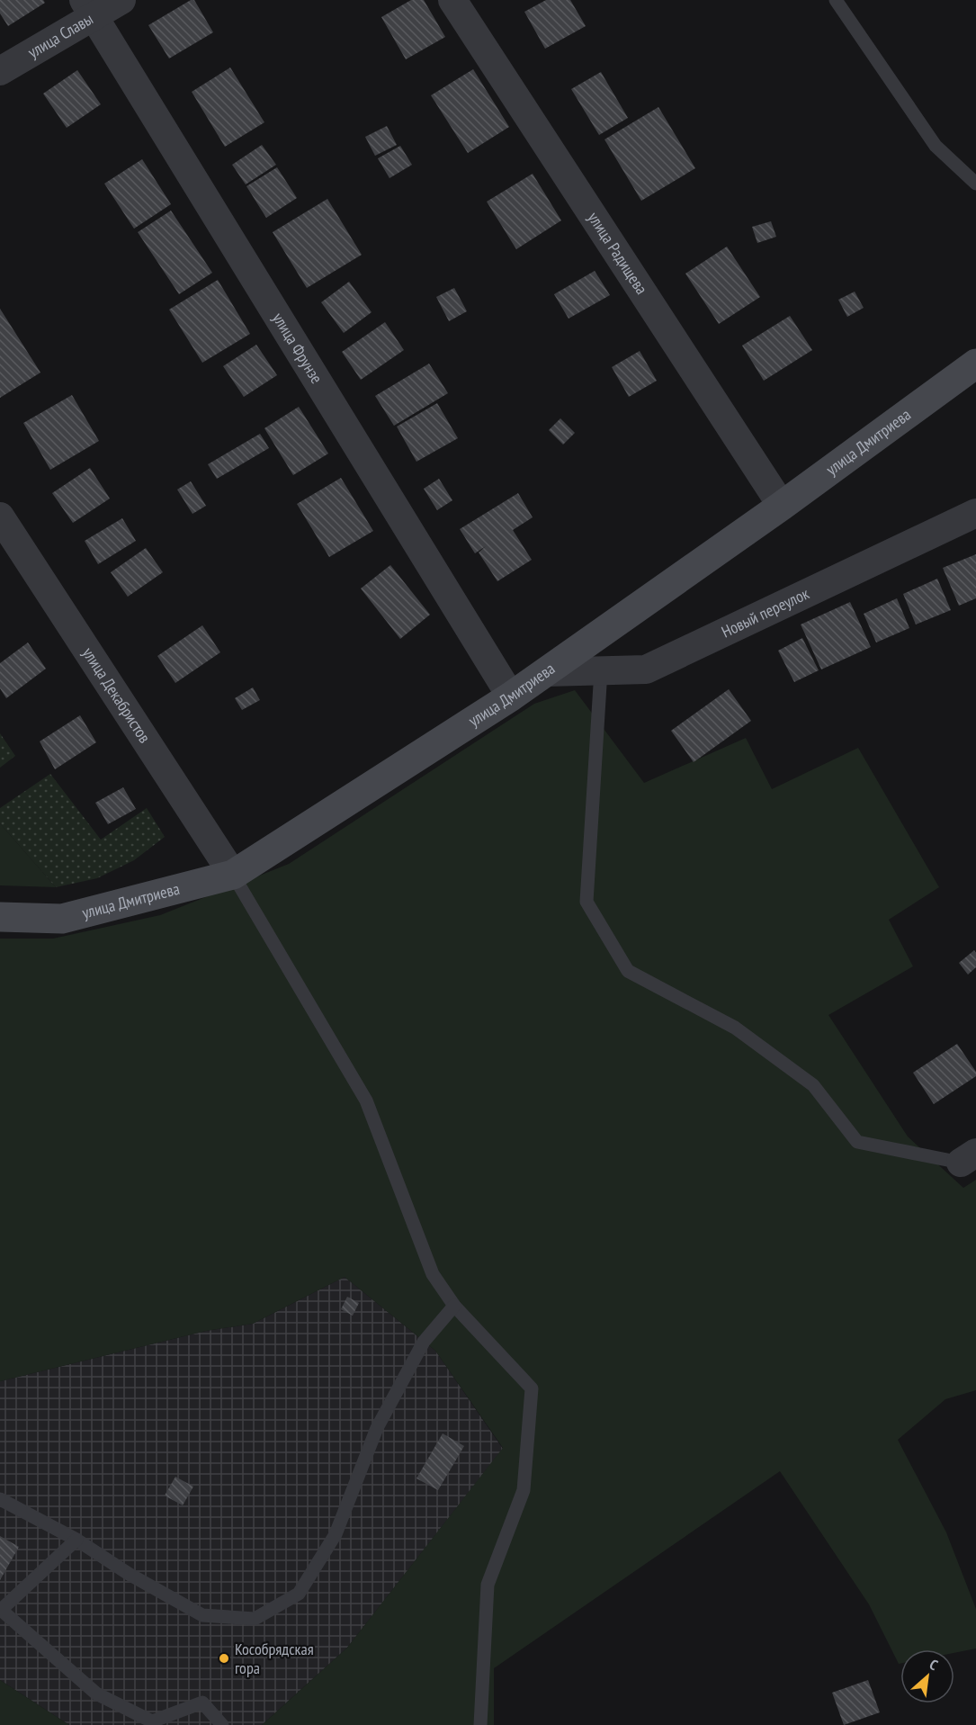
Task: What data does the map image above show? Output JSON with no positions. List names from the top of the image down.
{
  "streets": {
    "street": [
      "улица Славы",
      "улица Радищева",
      "улица Фрунзе",
      "улица Дмитриева",
      "Новый переулок",
      "улица Декабристов"
    ]
  },
  "crossings": [
    ["улица Славы", "улица Фрунзе"],
    ["улица Радищева", "улица Дмитриева"],
    ["улица Фрунзе", "улица Дмитриева"],
    ["улица Дмитриева", "Новый переулок"],
    ["улица Дмитриева", "улица Декабристов"]
  ],
  "places": ["Кособрядская гора"],
  "north": "top right"
}
